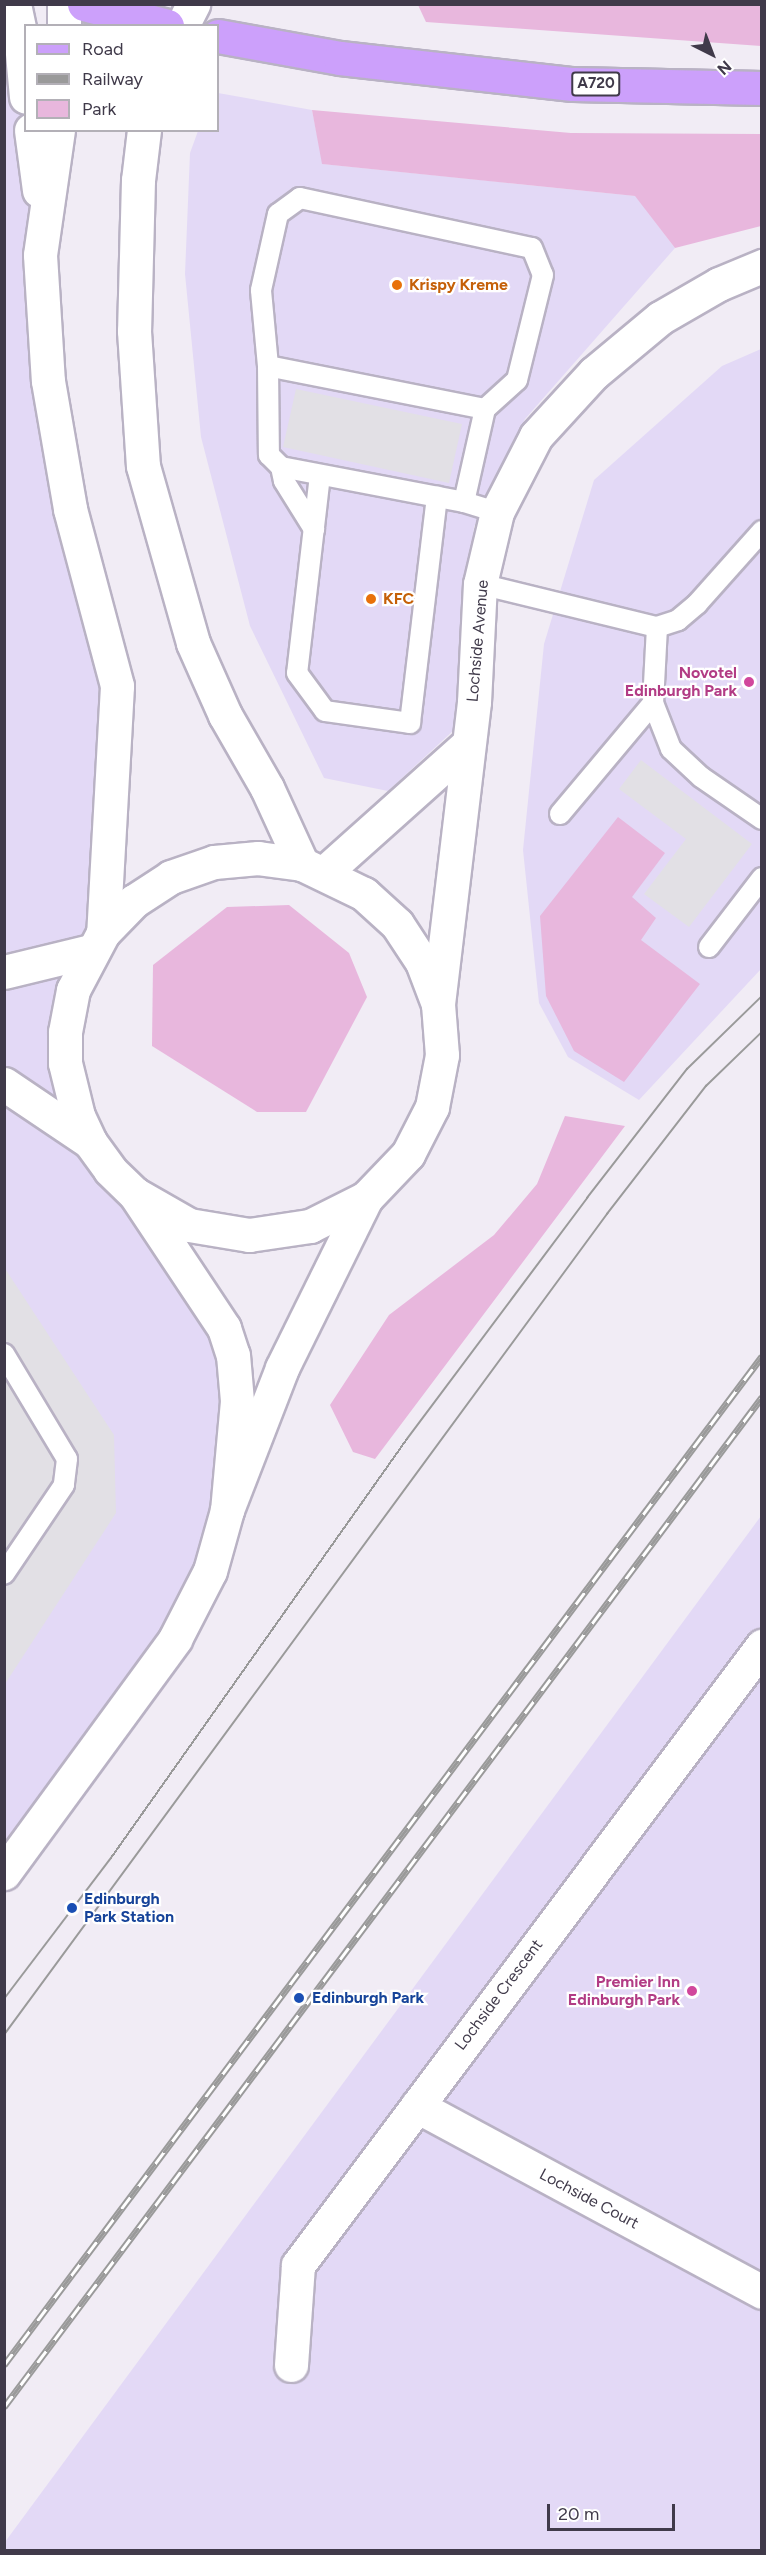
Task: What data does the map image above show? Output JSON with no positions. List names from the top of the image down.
{
  "streets": {
    "main road": ["A720"],
    "street": ["Lochside Avenue", "Lochside Crescent", "Lochside Court"]
  },
  "crossings": [
    ["Lochside Crescent", "Lochside Court"]
  ],
  "places": [
    "Krispy Kreme",
    "KFC",
    "Novotel Edinburgh Park",
    "Edinburgh Park Station",
    "Premier Inn Edinburgh Park",
    "Edinburgh Park"
  ],
  "legend": ["Road", "Railway", "Park"],
  "scale_bar": "20 m",
  "north": "bottom right"
}
